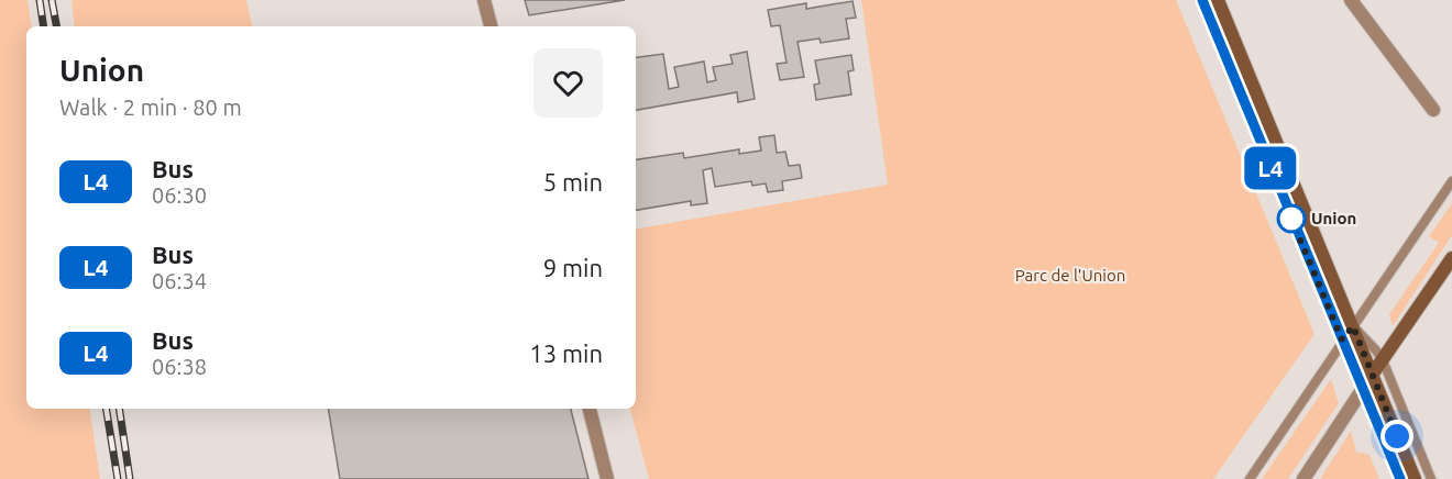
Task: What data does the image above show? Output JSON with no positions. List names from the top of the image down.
{
  "parks": ["Parc de l'Union"],
  "places": ["Union"],
  "lines": ["bus line L4"],
  "page": {
    "on_map": "L4",
    "heading": ["Union", "Walk · 2 min · 80 m"],
    "list": [
      {
        "mark": "L4",
        "name": "Bus",
        "note": "06:30",
        "value": "5 min"
      },
      {
        "mark": "L4",
        "name": "Bus",
        "note": "06:34",
        "value": "9 min"
      },
      {
        "mark": "L4",
        "name": "Bus",
        "note": "06:38",
        "value": "13 min"
      }
    ]
  }
}
